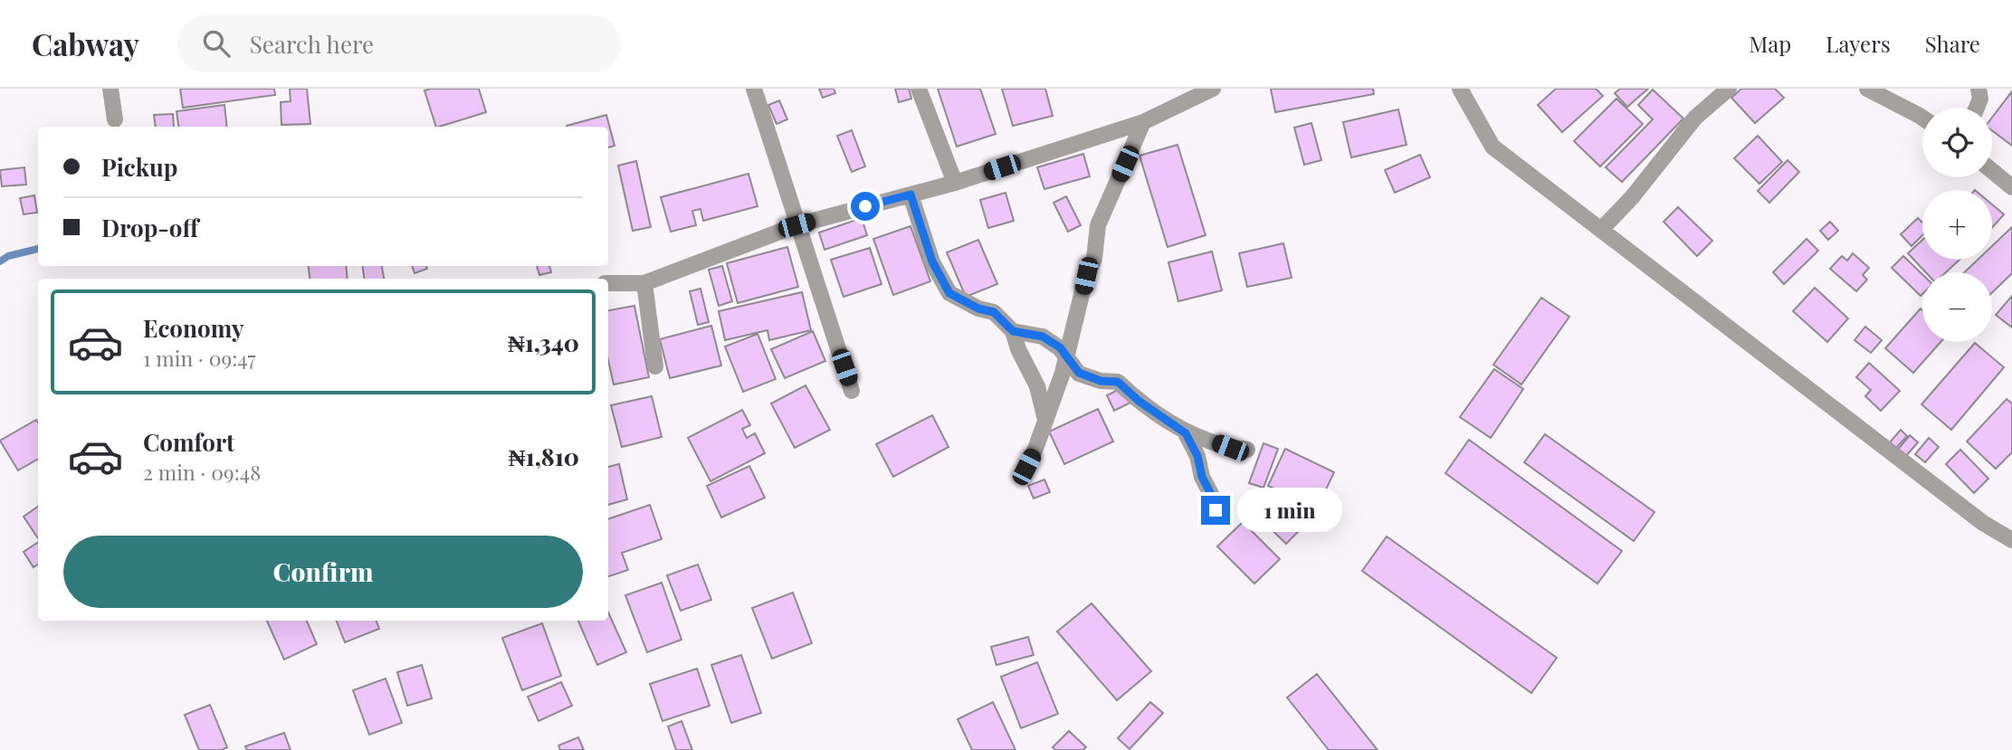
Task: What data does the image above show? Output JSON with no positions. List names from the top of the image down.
{
  "page": {
    "header": "Cabway",
    "search": "Search here",
    "nav": ["Map", "Layers", "Share"],
    "map_buttons": ["+", "−"],
    "banner": ["Pickup", "Drop-off"],
    "list": [
      {
        "name": "Economy",
        "note": "1 min · 09:47",
        "value": "₦1,340"
      },
      {
        "name": "Comfort",
        "note": "2 min · 09:48",
        "value": "₦1,810"
      }
    ],
    "bubble": "1 min",
    "buttons": "Confirm"
  }
}
